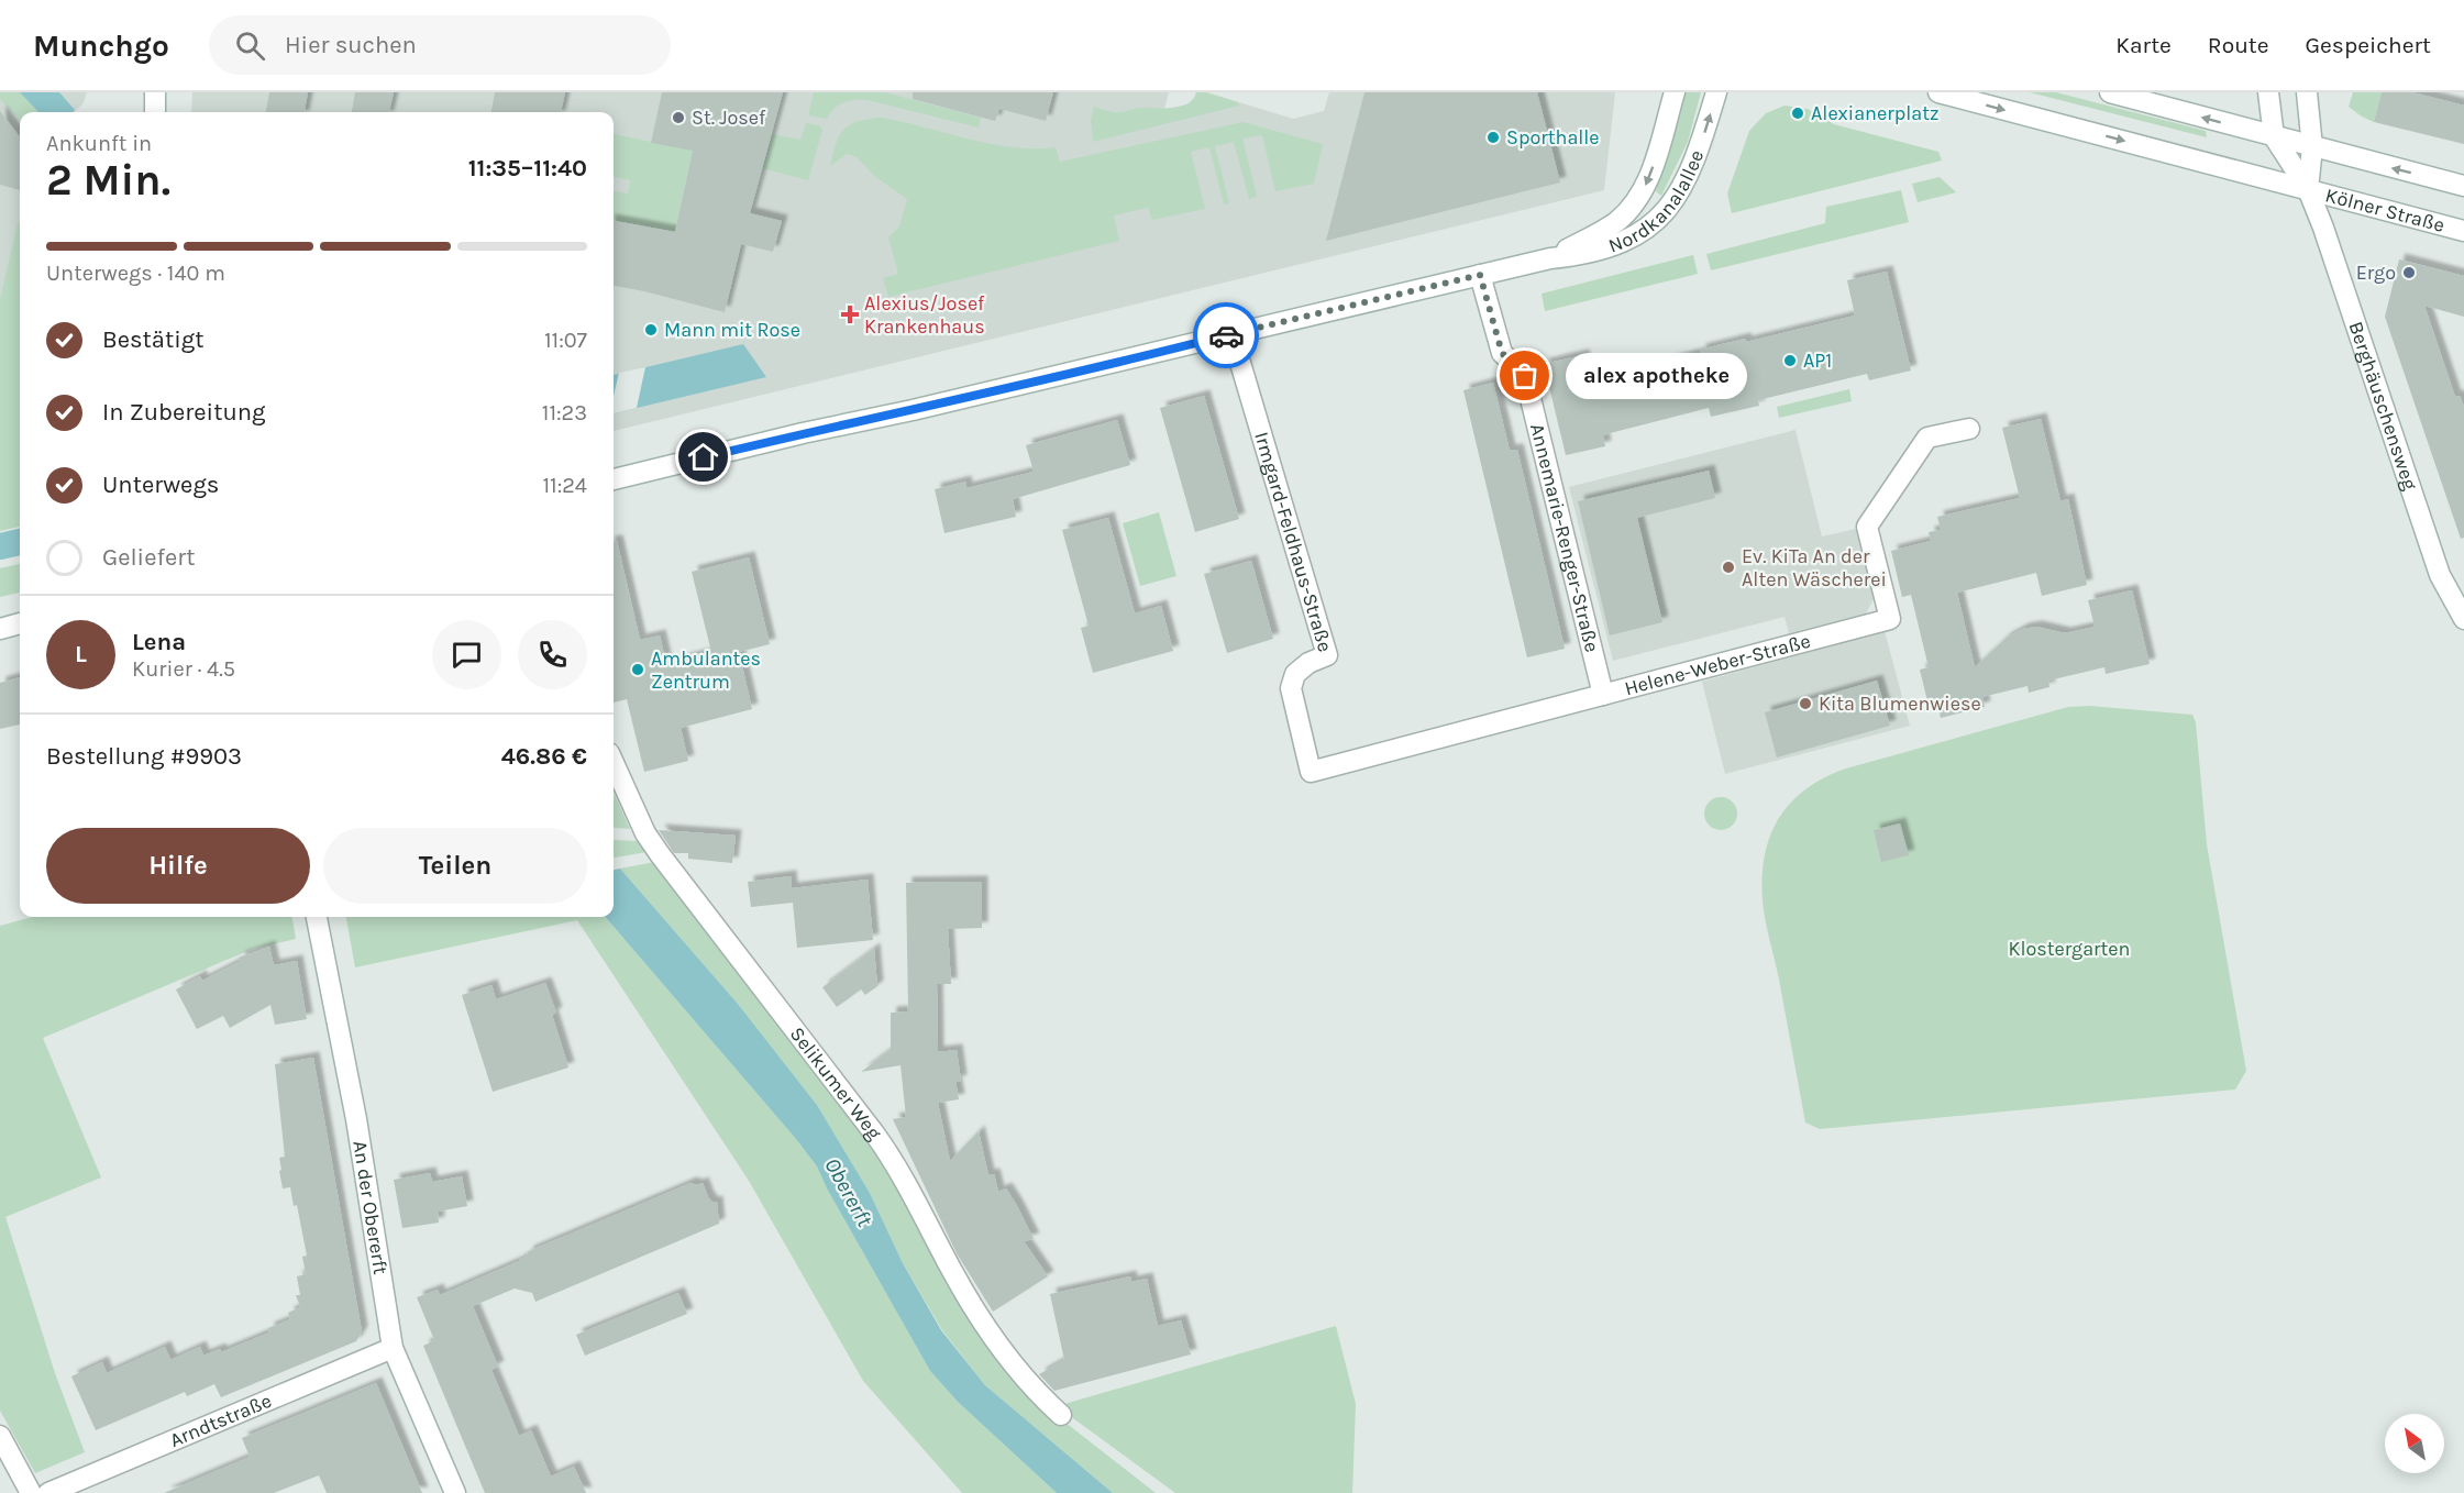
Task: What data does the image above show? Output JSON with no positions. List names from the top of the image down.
{
  "streets": {
    "street": [
      "Nordkanalallee",
      "Kölner Straße",
      "Berghäuschensweg",
      "Annemarie-Renger-Straße",
      "Irmgard-Feldhaus-Straße",
      "Helene-Weber-Straße",
      "Selikumer Weg",
      "An der Obererft",
      "Arndtstraße"
    ]
  },
  "crossings": [
    ["Nordkanalallee", "Annemarie-Renger-Straße"],
    ["Nordkanalallee", "Irmgard-Feldhaus-Straße"],
    ["Kölner Straße", "Berghäuschensweg"],
    ["Annemarie-Renger-Straße", "Helene-Weber-Straße"],
    ["Irmgard-Feldhaus-Straße", "Helene-Weber-Straße"],
    ["An der Obererft", "Arndtstraße"]
  ],
  "water": ["Obererft"],
  "parks": ["Klostergarten"],
  "places": {
    "other": [
      "Alexianerplatz",
      "St. Josef",
      "Sporthalle",
      "Ergo",
      "Mann mit Rose",
      "AP1",
      "alex apotheke",
      "Ev. KiTa An der Alten Wäscherei",
      "Ambulantes Zentrum",
      "Kita Blumenwiese"
    ],
    "health": ["Alexius/Josef Krankenhaus"]
  },
  "north": "top left",
  "page": {
    "header": "Munchgo",
    "search": "Hier suchen",
    "nav": ["Karte", "Route", "Gespeichert"],
    "heading": ["2 Min.", "Ankunft in", "11:35–11:40"],
    "panel": [
      "Lena",
      "Kurier · 4.5",
      "Bestellung #9903",
      "46.86 €"
    ],
    "bar": "Unterwegs · 140 m",
    "list": [
      ["Bestätigt", "11:07"],
      ["In Zubereitung", "11:23"],
      ["Unterwegs", "11:24"],
      "Geliefert"
    ],
    "bubble": "alex apotheke",
    "round": "L",
    "buttons": ["Hilfe", "Teilen"]
  }
}
